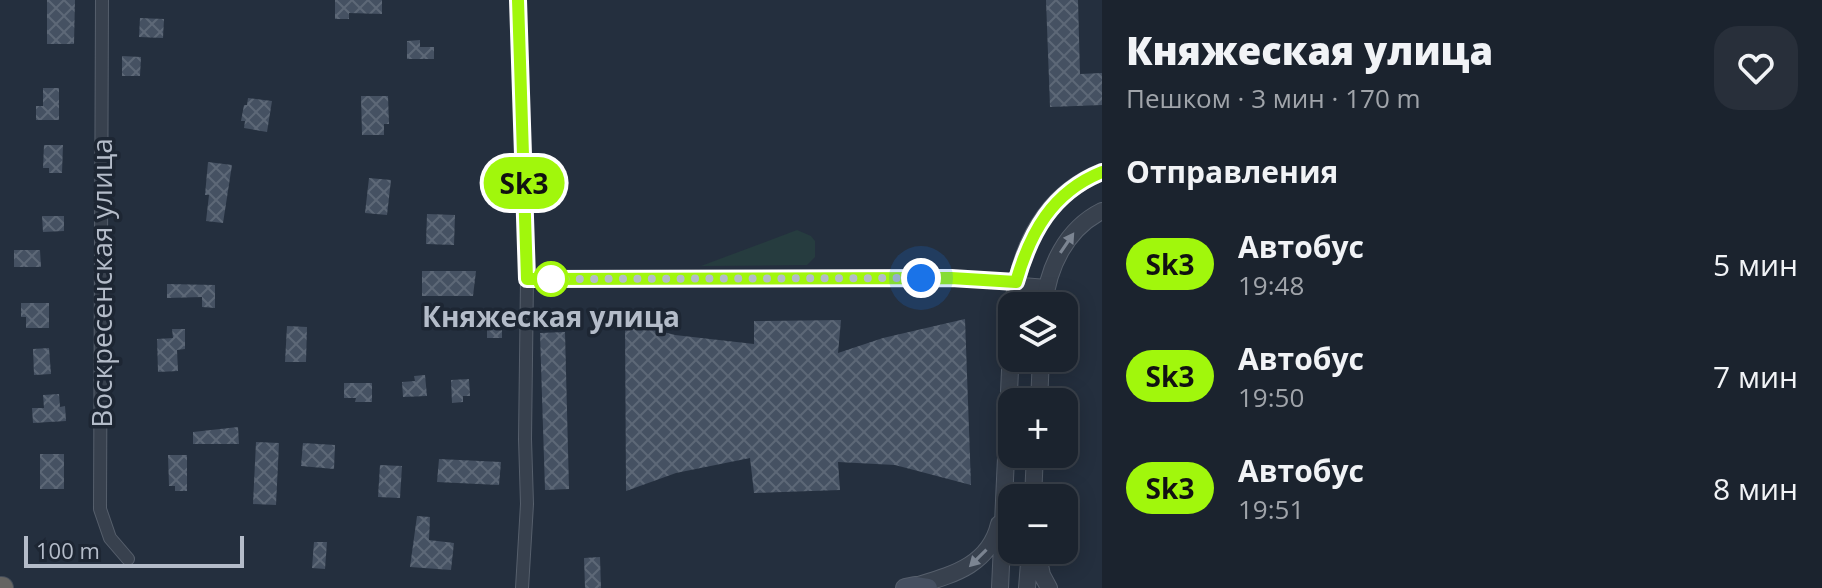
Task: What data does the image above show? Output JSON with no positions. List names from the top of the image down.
{
  "streets": {
    "street": ["Воскресенская улица"]
  },
  "places": ["Княжеская улица"],
  "lines": ["bus line Sk3"],
  "scale_bar": "100 m",
  "page": {
    "on_map": "Sk3",
    "heading": [
      ["Княжеская улица", "Пешком · 3 мин · 170 m"],
      "Отправления"
    ],
    "list": [
      {
        "mark": "Sk3",
        "name": "Автобус",
        "note": "19:48",
        "value": "5 мин"
      },
      {
        "mark": "Sk3",
        "name": "Автобус",
        "note": "19:50",
        "value": "7 мин"
      },
      {
        "mark": "Sk3",
        "name": "Автобус",
        "note": "19:51",
        "value": "8 мин"
      }
    ],
    "map_buttons": ["+", "−"],
    "scale": "100 m"
  }
}
